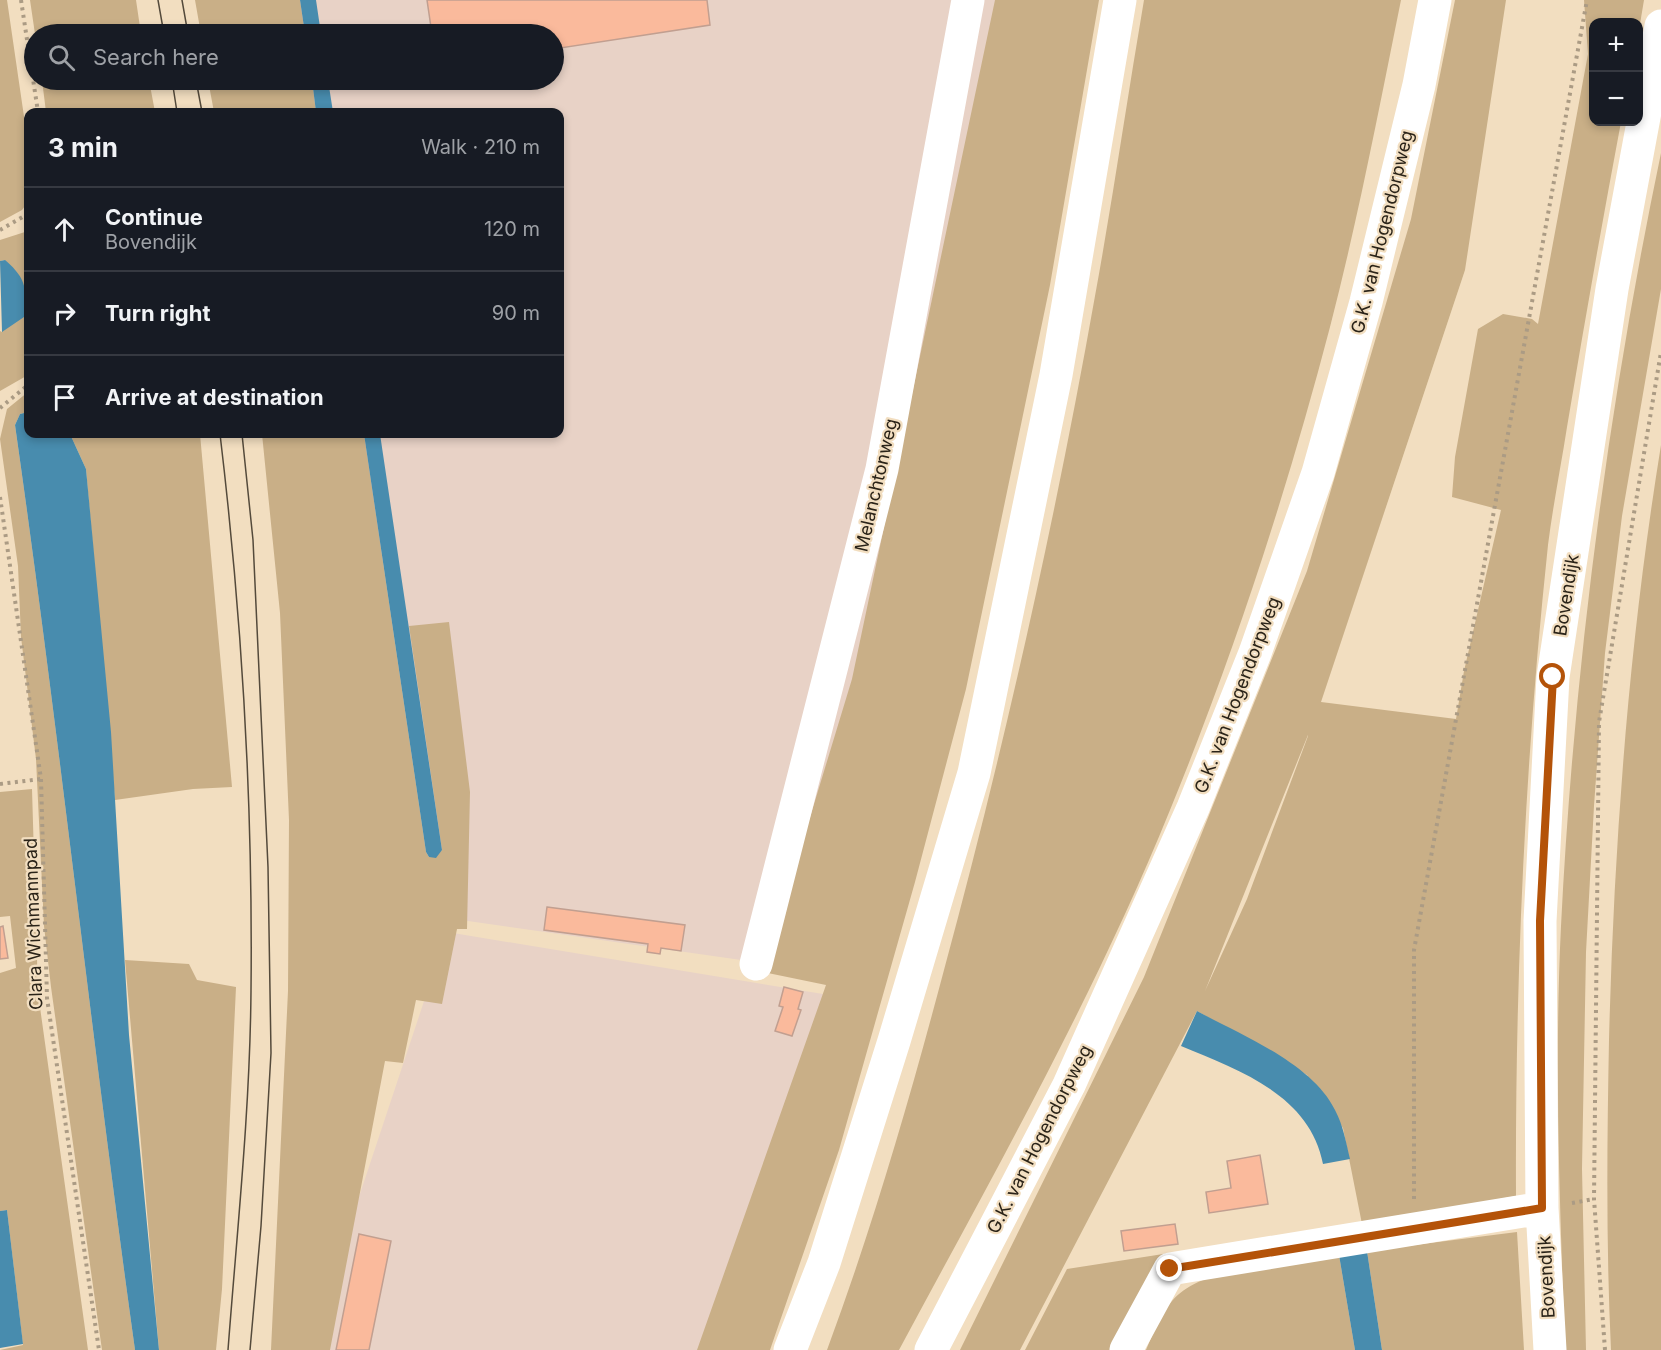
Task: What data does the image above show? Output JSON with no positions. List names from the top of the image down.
{
  "streets": {
    "main road": ["G.K. van Hogendorpweg", "Melanchtonweg", "Bovendijk"],
    "path": ["Clara Wichmannpad"]
  },
  "page": {
    "map_buttons": ["+", "−"],
    "search": "Search here",
    "heading": ["3 min", "Walk · 210 m"],
    "list": [
      ["Continue", "Bovendijk", "120 m"],
      ["Turn right", "90 m"],
      "Arrive at destination"
    ]
  }
}
